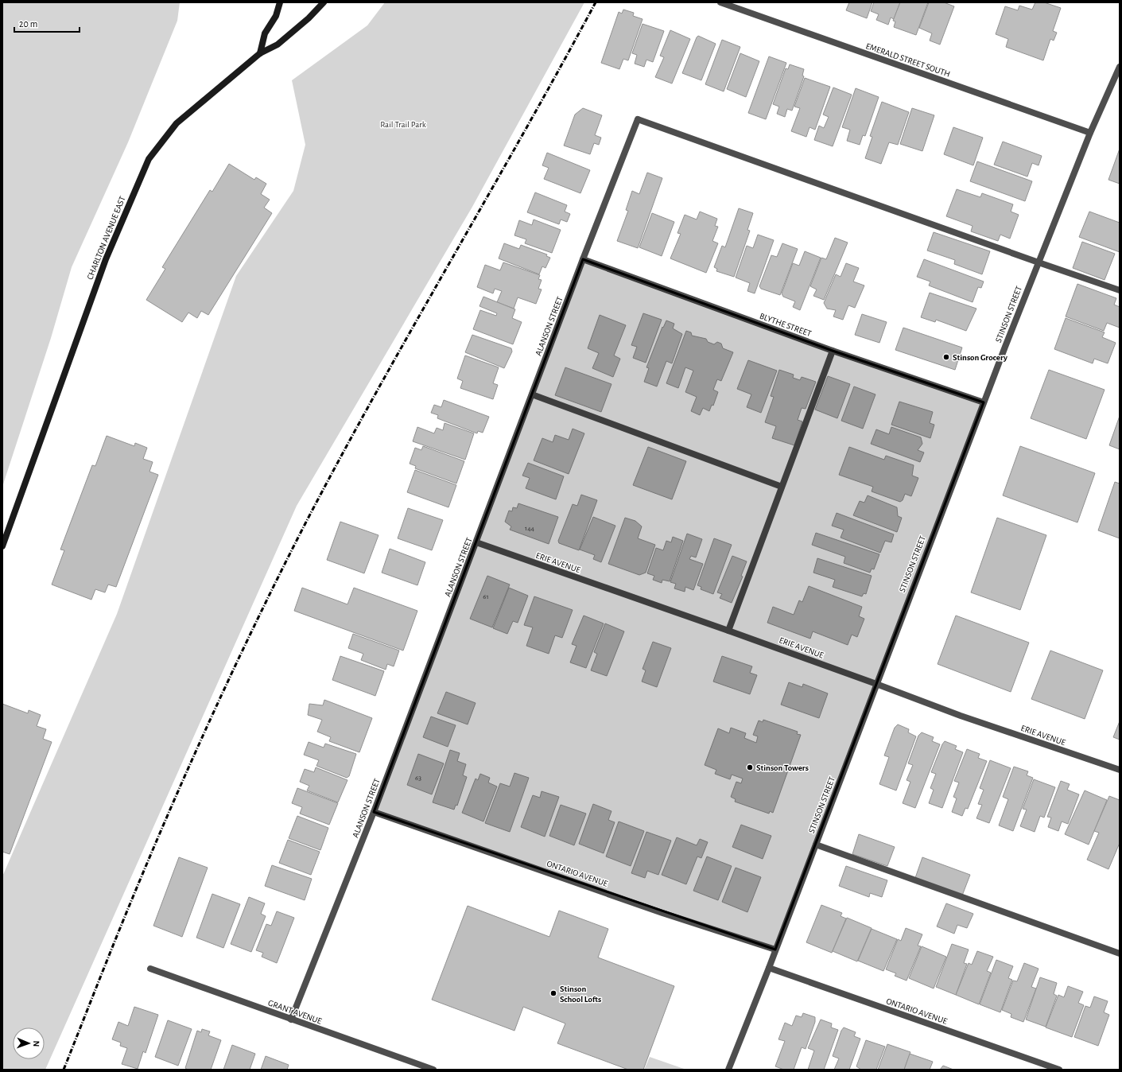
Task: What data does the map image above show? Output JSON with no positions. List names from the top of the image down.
{
  "streets": {
    "main road": ["CHARLTON AVENUE EAST"],
    "street": [
      "EMERALD STREET SOUTH",
      "STINSON STREET",
      "BLYTHE STREET",
      "ALANSON STREET",
      "ERIE AVENUE",
      "ONTARIO AVENUE",
      "GRANT AVENUE"
    ]
  },
  "crossings": [
    ["EMERALD STREET SOUTH", "STINSON STREET"],
    ["STINSON STREET", "BLYTHE STREET"],
    ["STINSON STREET", "ALANSON STREET"],
    ["STINSON STREET", "ERIE AVENUE"],
    ["STINSON STREET", "ONTARIO AVENUE"],
    ["BLYTHE STREET", "ALANSON STREET"],
    ["ALANSON STREET", "ERIE AVENUE"],
    ["ALANSON STREET", "ONTARIO AVENUE"],
    ["ALANSON STREET", "GRANT AVENUE"]
  ],
  "parks": ["Rail Trail Park"],
  "places": ["Stinson Grocery", "Stinson Towers", "Stinson School Lofts"],
  "house_numbers": ["144", "61", "63"],
  "scale_bar": "20 m",
  "north": "right"
}
